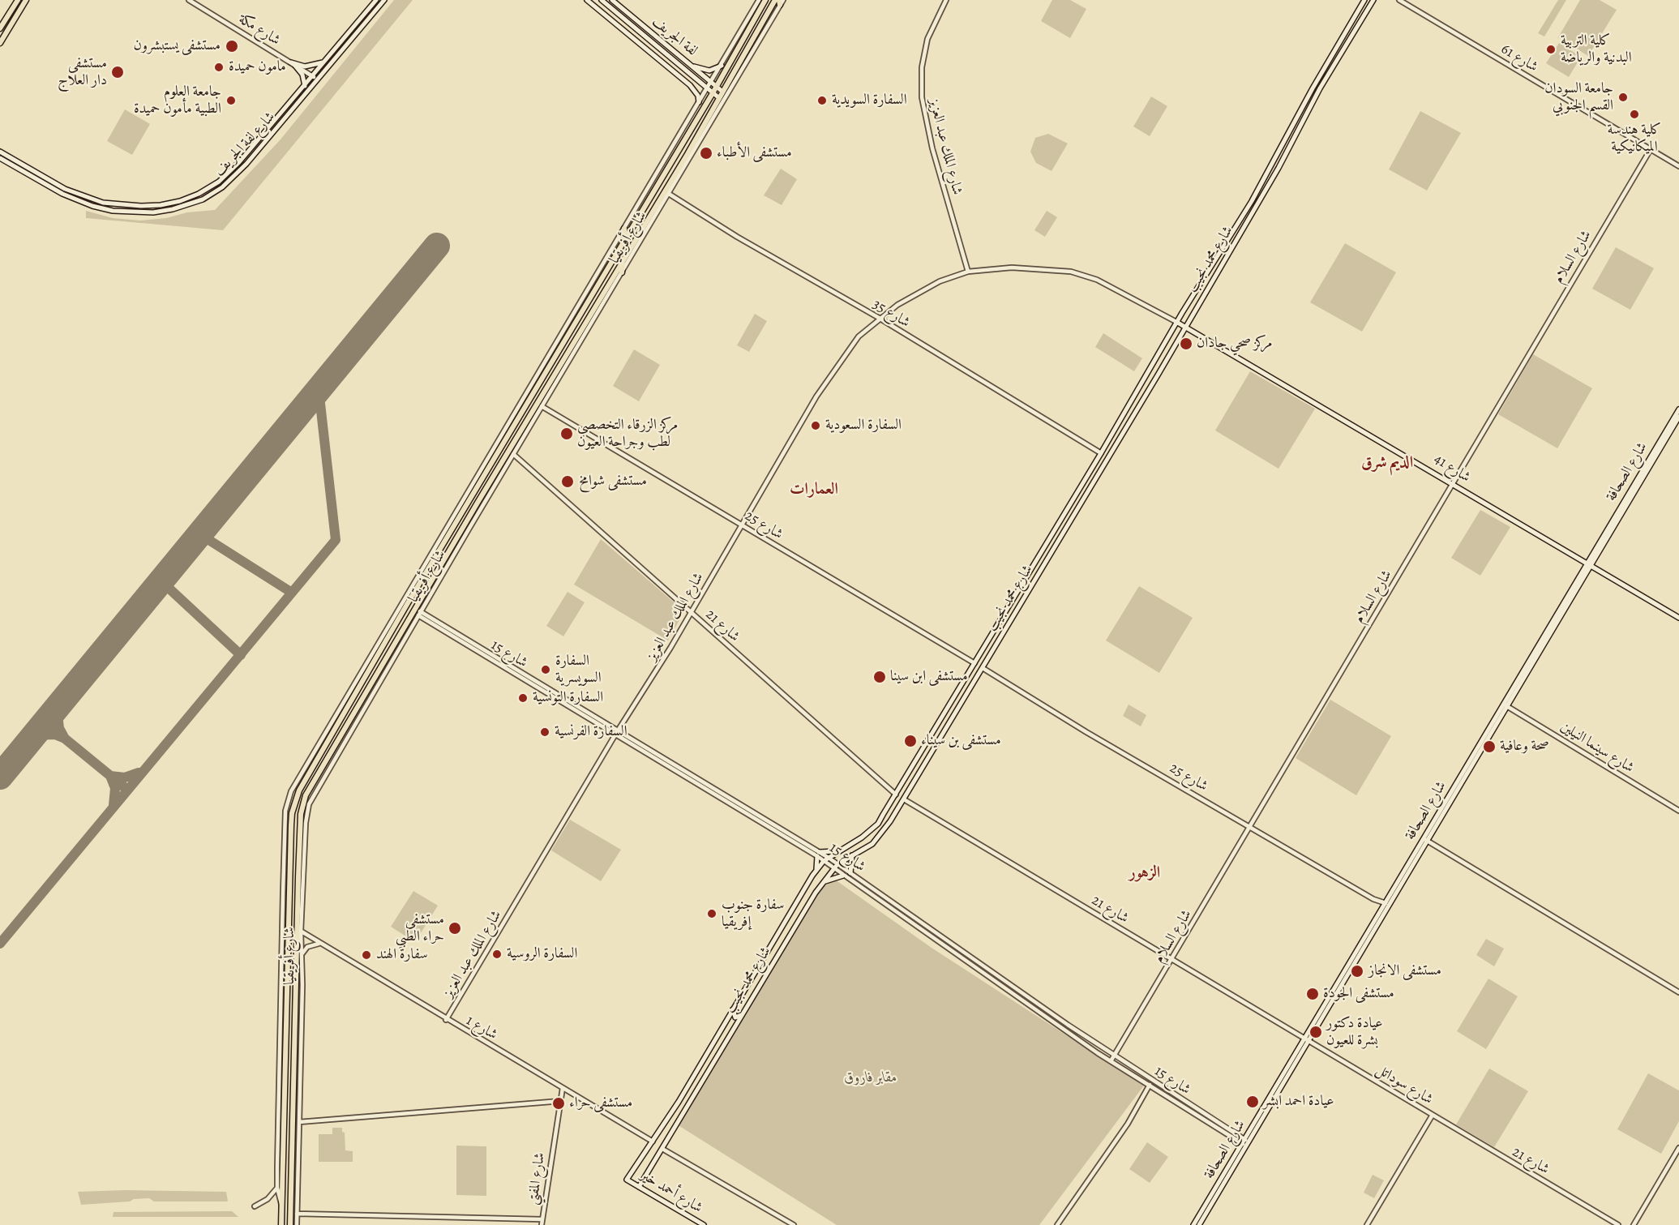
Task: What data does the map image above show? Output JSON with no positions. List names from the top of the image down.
{
  "streets": {
    "main road": [
      "لفة الجريف",
      "شارع لفة الجريف",
      "شارع أفريقيا",
      "شارع محمد نجيب",
      "شارع 41",
      "شارع الصحافة",
      "شارع أحمد خير"
    ],
    "street": [
      "شارع مكة",
      "شارع 61",
      "شارع الملك عبد العزيز",
      "شارع السلام",
      "شارع 35",
      "شارع 25",
      "شارع 21",
      "شارع 15",
      "شارع سينما النيلين",
      "شارع 1",
      "شارع سوداتل",
      "شارع المفتي"
    ]
  },
  "crossings": [
    ["شارع مكة", "شارع لفة الجريف"],
    ["لفة الجريف", "شارع أفريقيا"],
    ["شارع 61", "شارع السلام"],
    ["شارع الملك عبد العزيز", "شارع محمد نجيب"],
    ["شارع الملك عبد العزيز", "شارع 35"],
    ["شارع الملك عبد العزيز", "شارع 41"],
    ["شارع الملك عبد العزيز", "شارع 25"],
    ["شارع الملك عبد العزيز", "شارع 21"],
    ["شارع الملك عبد العزيز", "شارع 15"],
    ["شارع الملك عبد العزيز", "شارع 1"],
    ["شارع أفريقيا", "شارع 35"],
    ["شارع أفريقيا", "شارع 25"],
    ["شارع أفريقيا", "شارع 21"],
    ["شارع أفريقيا", "شارع 15"],
    ["شارع أفريقيا", "شارع 1"],
    ["شارع السلام", "شارع 41"],
    ["شارع السلام", "شارع 25"],
    ["شارع السلام", "شارع 21"],
    ["شارع السلام", "شارع 15"],
    ["شارع محمد نجيب", "شارع 35"],
    ["شارع محمد نجيب", "شارع 41"],
    ["شارع محمد نجيب", "شارع 25"],
    ["شارع محمد نجيب", "شارع 21"],
    ["شارع محمد نجيب", "شارع 15"],
    ["شارع محمد نجيب", "شارع 1"],
    ["شارع محمد نجيب", "شارع أحمد خير"],
    ["شارع 41", "شارع الصحافة"],
    ["شارع الصحافة", "شارع 25"],
    ["شارع الصحافة", "شارع 21"],
    ["شارع الصحافة", "شارع 15"],
    ["شارع الصحافة", "شارع سينما النيلين"],
    ["شارع الصحافة", "شارع سوداتل"],
    ["شارع 21", "شارع سوداتل"],
    ["شارع 1", "شارع المفتي"]
  ],
  "districts": ["الديم شرق", "العمارات", "الزهور"],
  "parks": ["مقابر فاروق"],
  "places": [
    "مستشفى يستبشرون",
    "كلية التربية البدنية والرياضة",
    "مامون حميدة",
    "مستشفى دار العلاج",
    "جامعة السودان القسم الجنوبي",
    "جامعة العلوم الطبية مأمون حميدة",
    "السفارة السويدية",
    "كلية هندسة الميكانيكية",
    "مستشفی الأطباء",
    "مركز صحي جادان",
    "السفارة السعودية",
    "مركز الزرقاء التخصصي لطب وجراحة العيون",
    "مستشفى شوامخ",
    "السفارة السويسرية",
    "مستشفى ابن سينا",
    "السفارة التونسية",
    "السفارة الفرنسية",
    "مستشفى بن سيناء",
    "صحة وعافية",
    "سفارة جنوب إفريقيا",
    "مستشفى حراء الطبي",
    "السفارة الروسية",
    "سفارة الهند",
    "مستشفى الانجاز",
    "مستشفى الجودة",
    "عيادة دكتور بشرة للعيون",
    "عيادة احمد ابشر",
    "مستشفى حراء"
  ]
}
